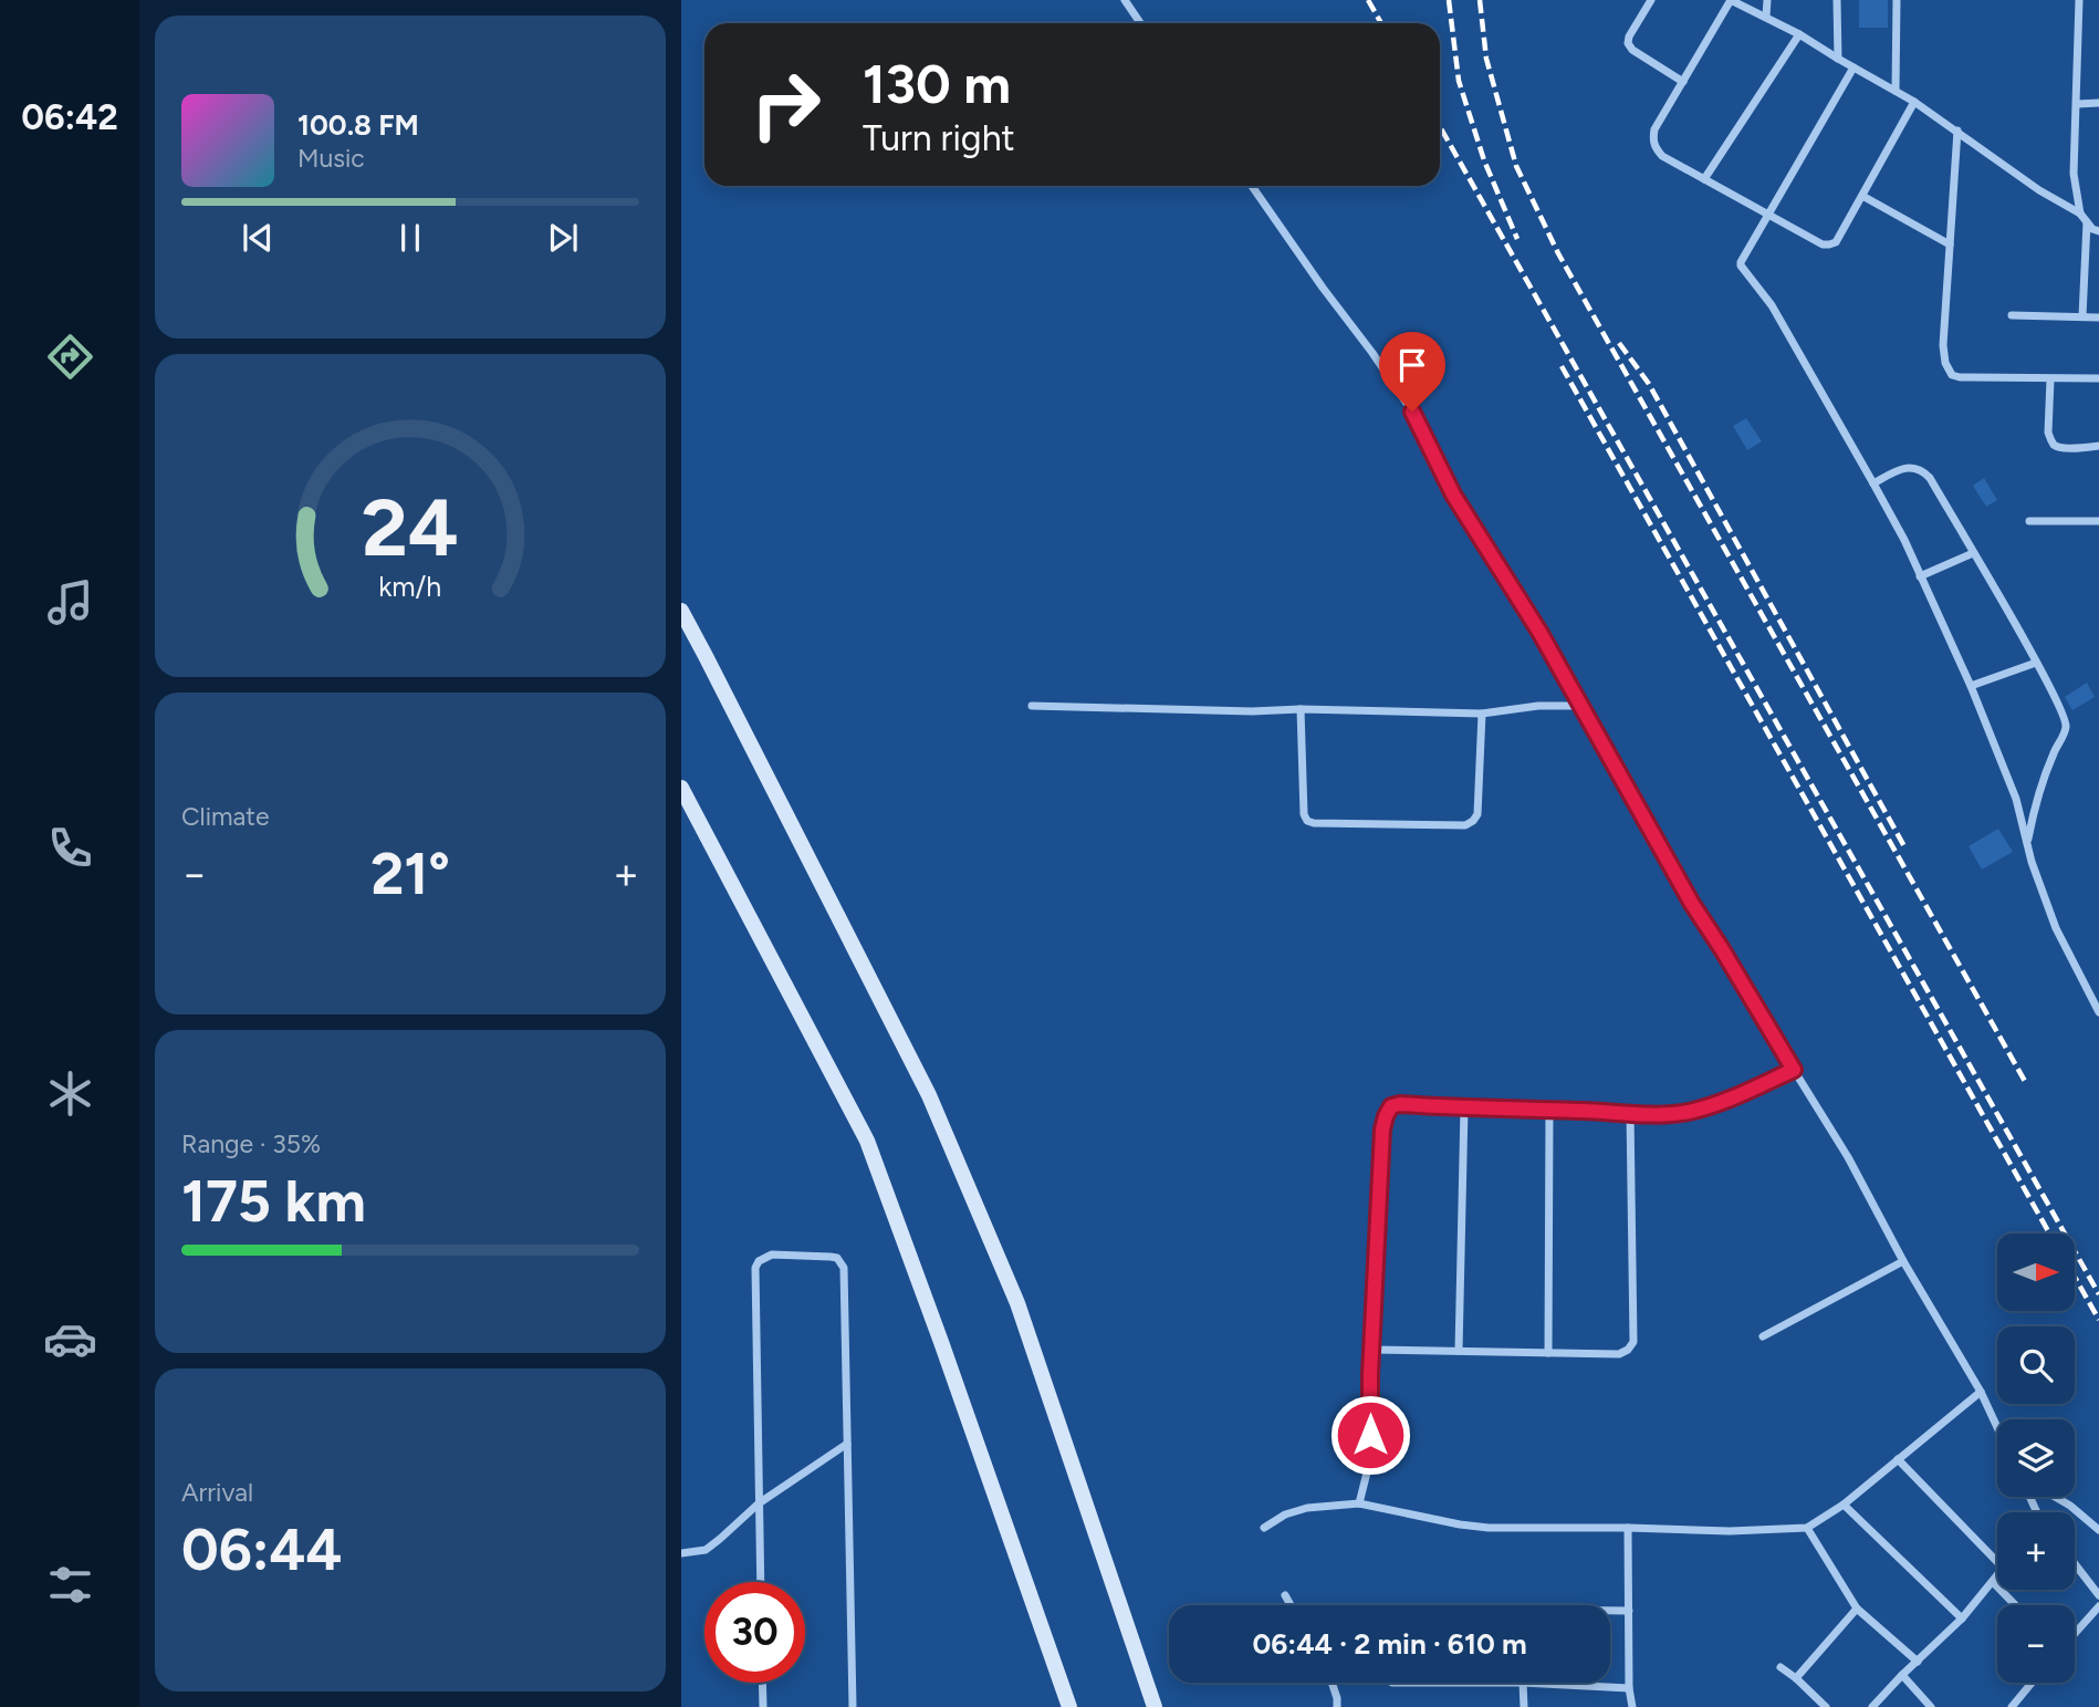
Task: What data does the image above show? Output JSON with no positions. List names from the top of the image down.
{
  "north": "right",
  "page": {
    "tabs": "06:42",
    "turn": ["130 m", "Turn right"],
    "song": ["100.8 FM", "Music"],
    "tile": [
      "Climate",
      ["Range · 35%", "175 km"],
      ["Arrival", "06:44"]
    ],
    "heat": ["−", "21°", "+"],
    "map_buttons": ["+", "−"],
    "limit": "30",
    "trip": "06:44 · 2 min · 610 m",
    "gauge": ["24", "km/h"]
  }
}
